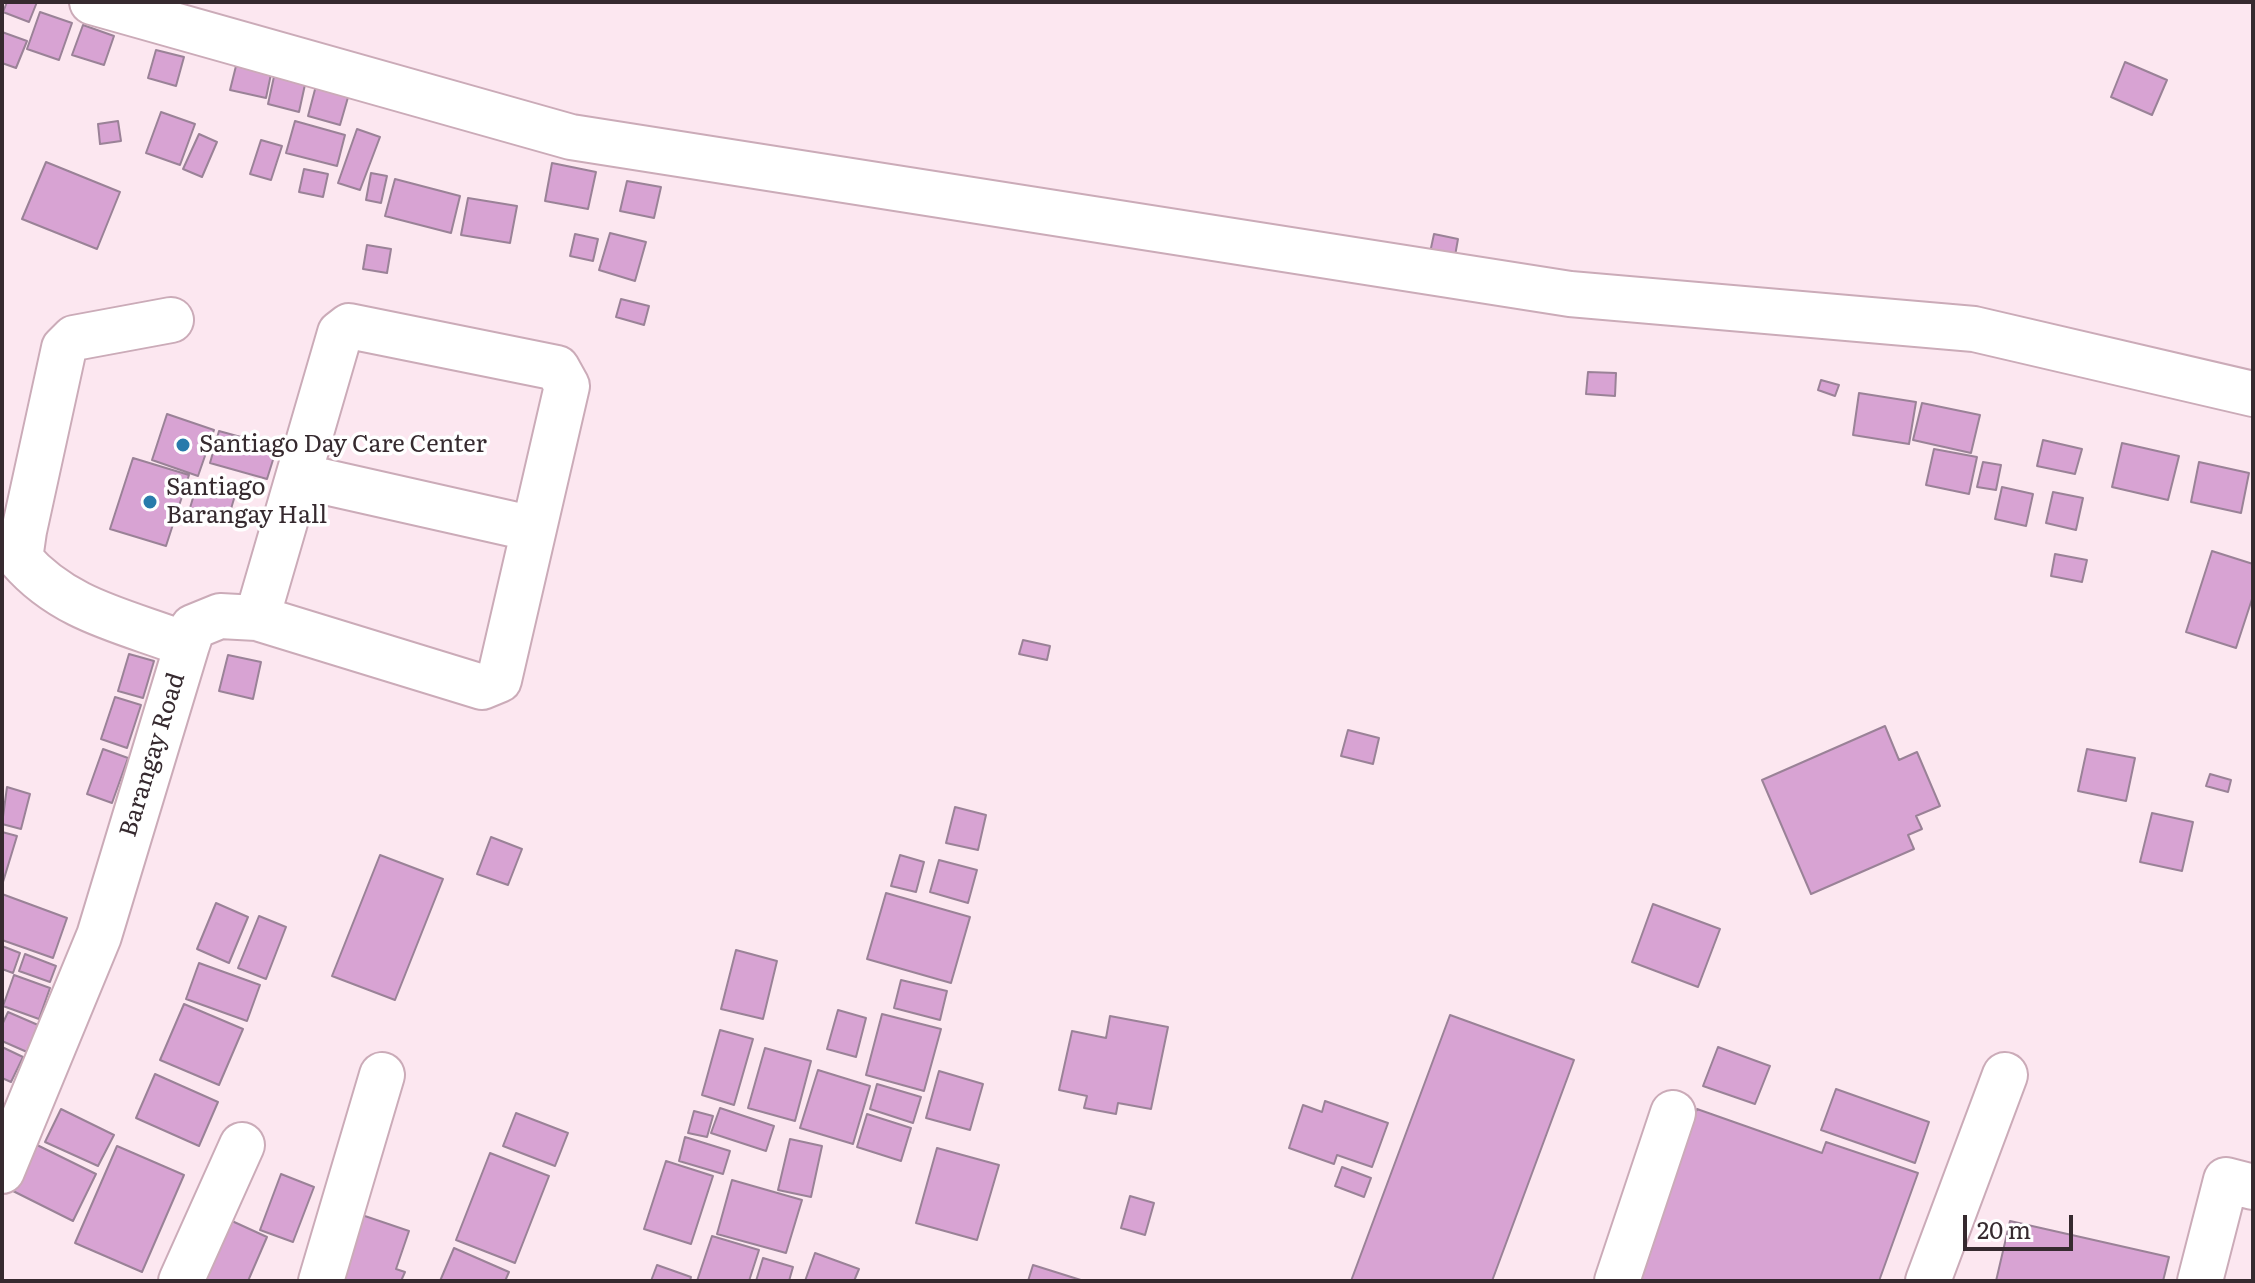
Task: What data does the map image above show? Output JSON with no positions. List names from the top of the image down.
{
  "streets": {
    "street": ["Barangay Road"]
  },
  "places": ["Santiago Day Care Center", "Santiago Barangay Hall"],
  "scale_bar": "20 m"
}
